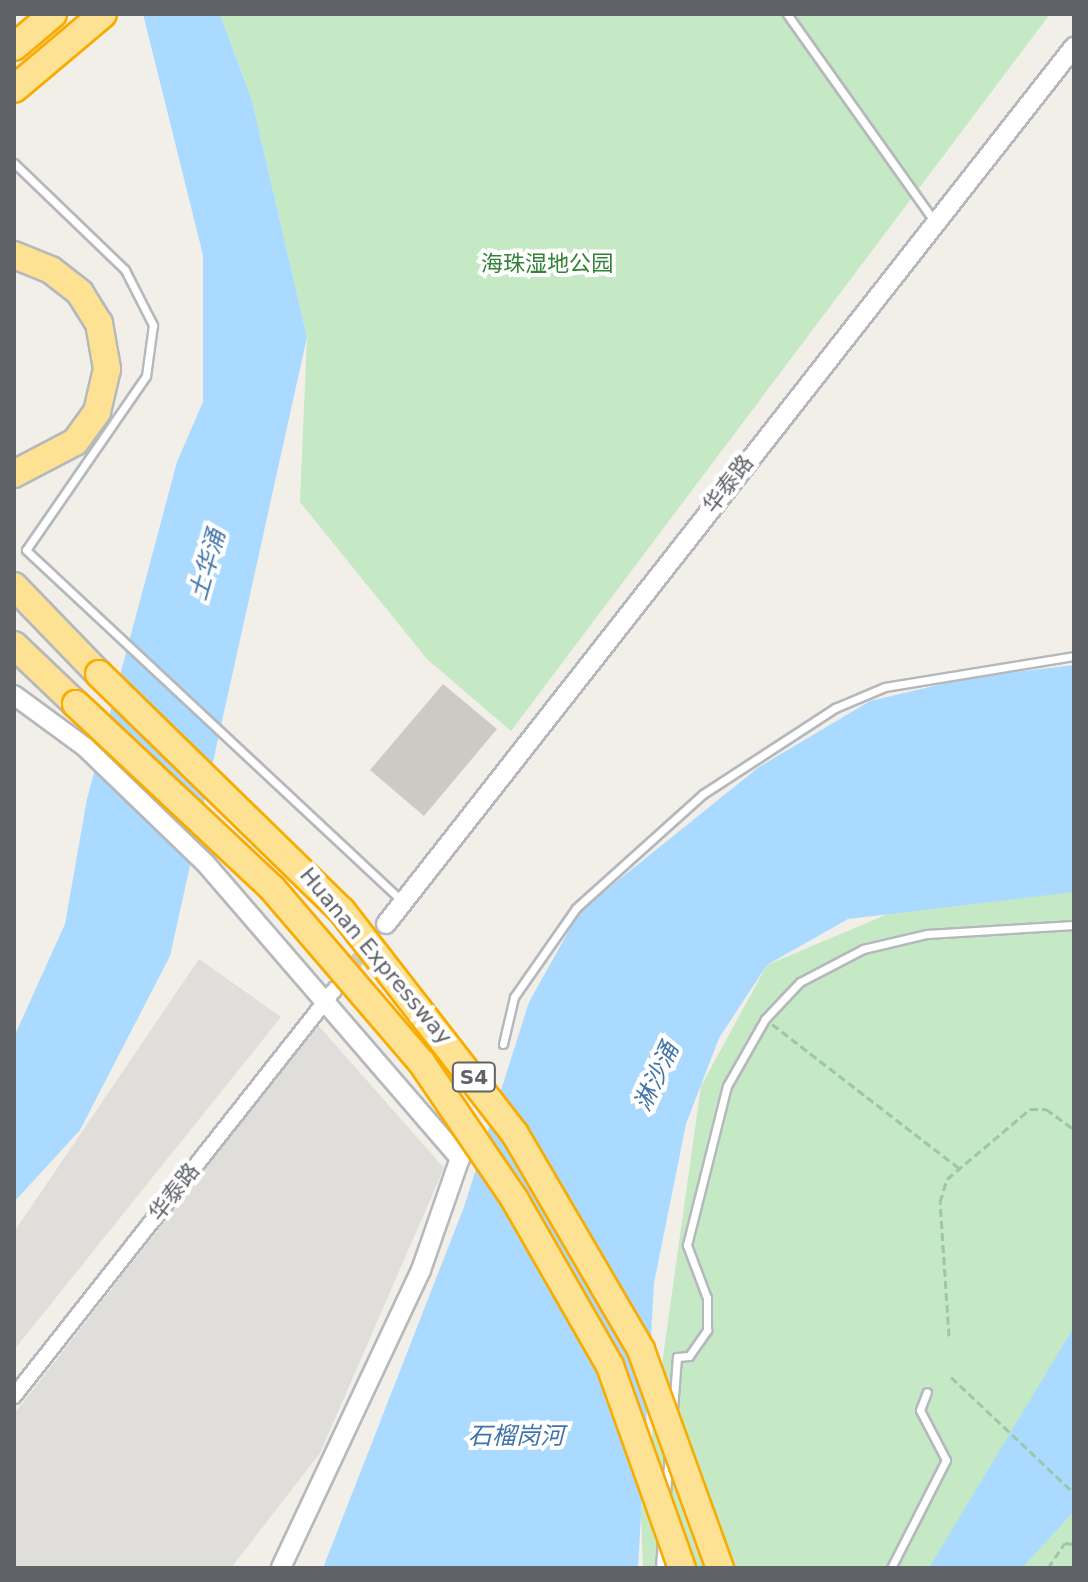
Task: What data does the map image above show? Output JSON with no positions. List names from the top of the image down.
{
  "streets": {
    "highway": ["Huanan Expressway", "S4"],
    "street": ["华泰路"]
  },
  "water": ["土华涌", "淋沙涌", "石榴岗河"],
  "parks": ["海珠湿地公园"]
}
